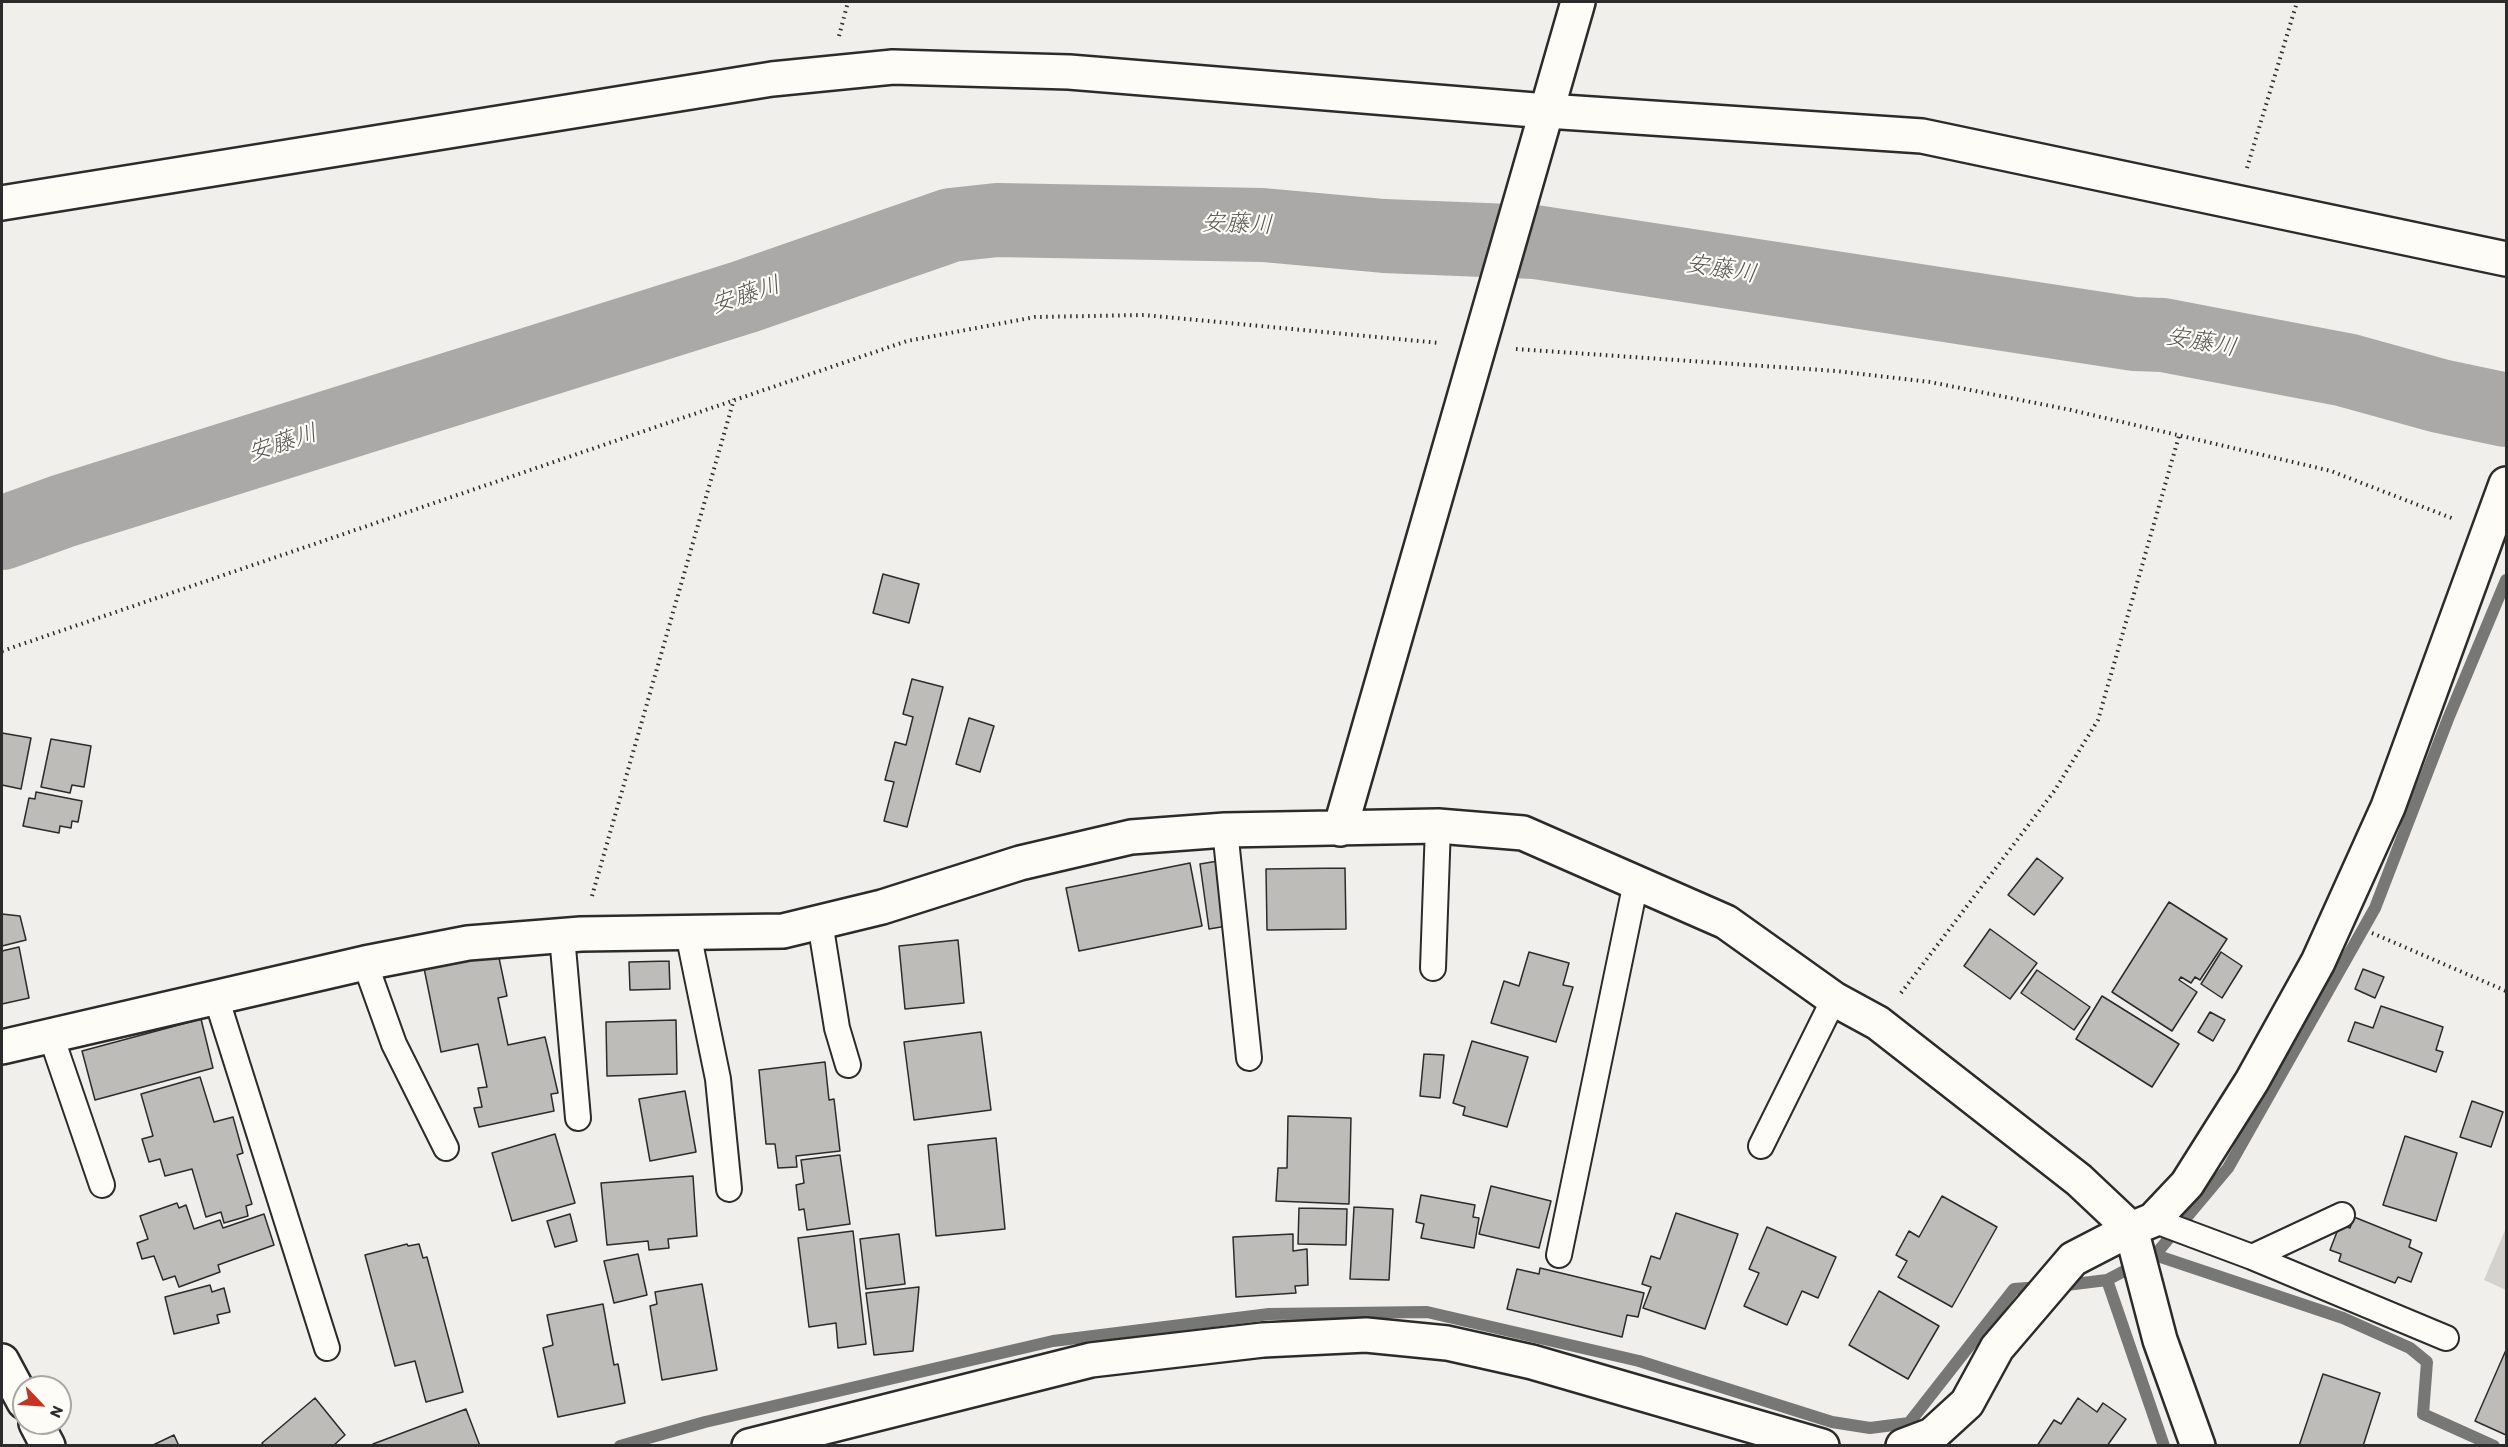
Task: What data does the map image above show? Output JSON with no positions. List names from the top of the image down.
{
  "water": ["安藤川"],
  "north": "bottom right"
}
